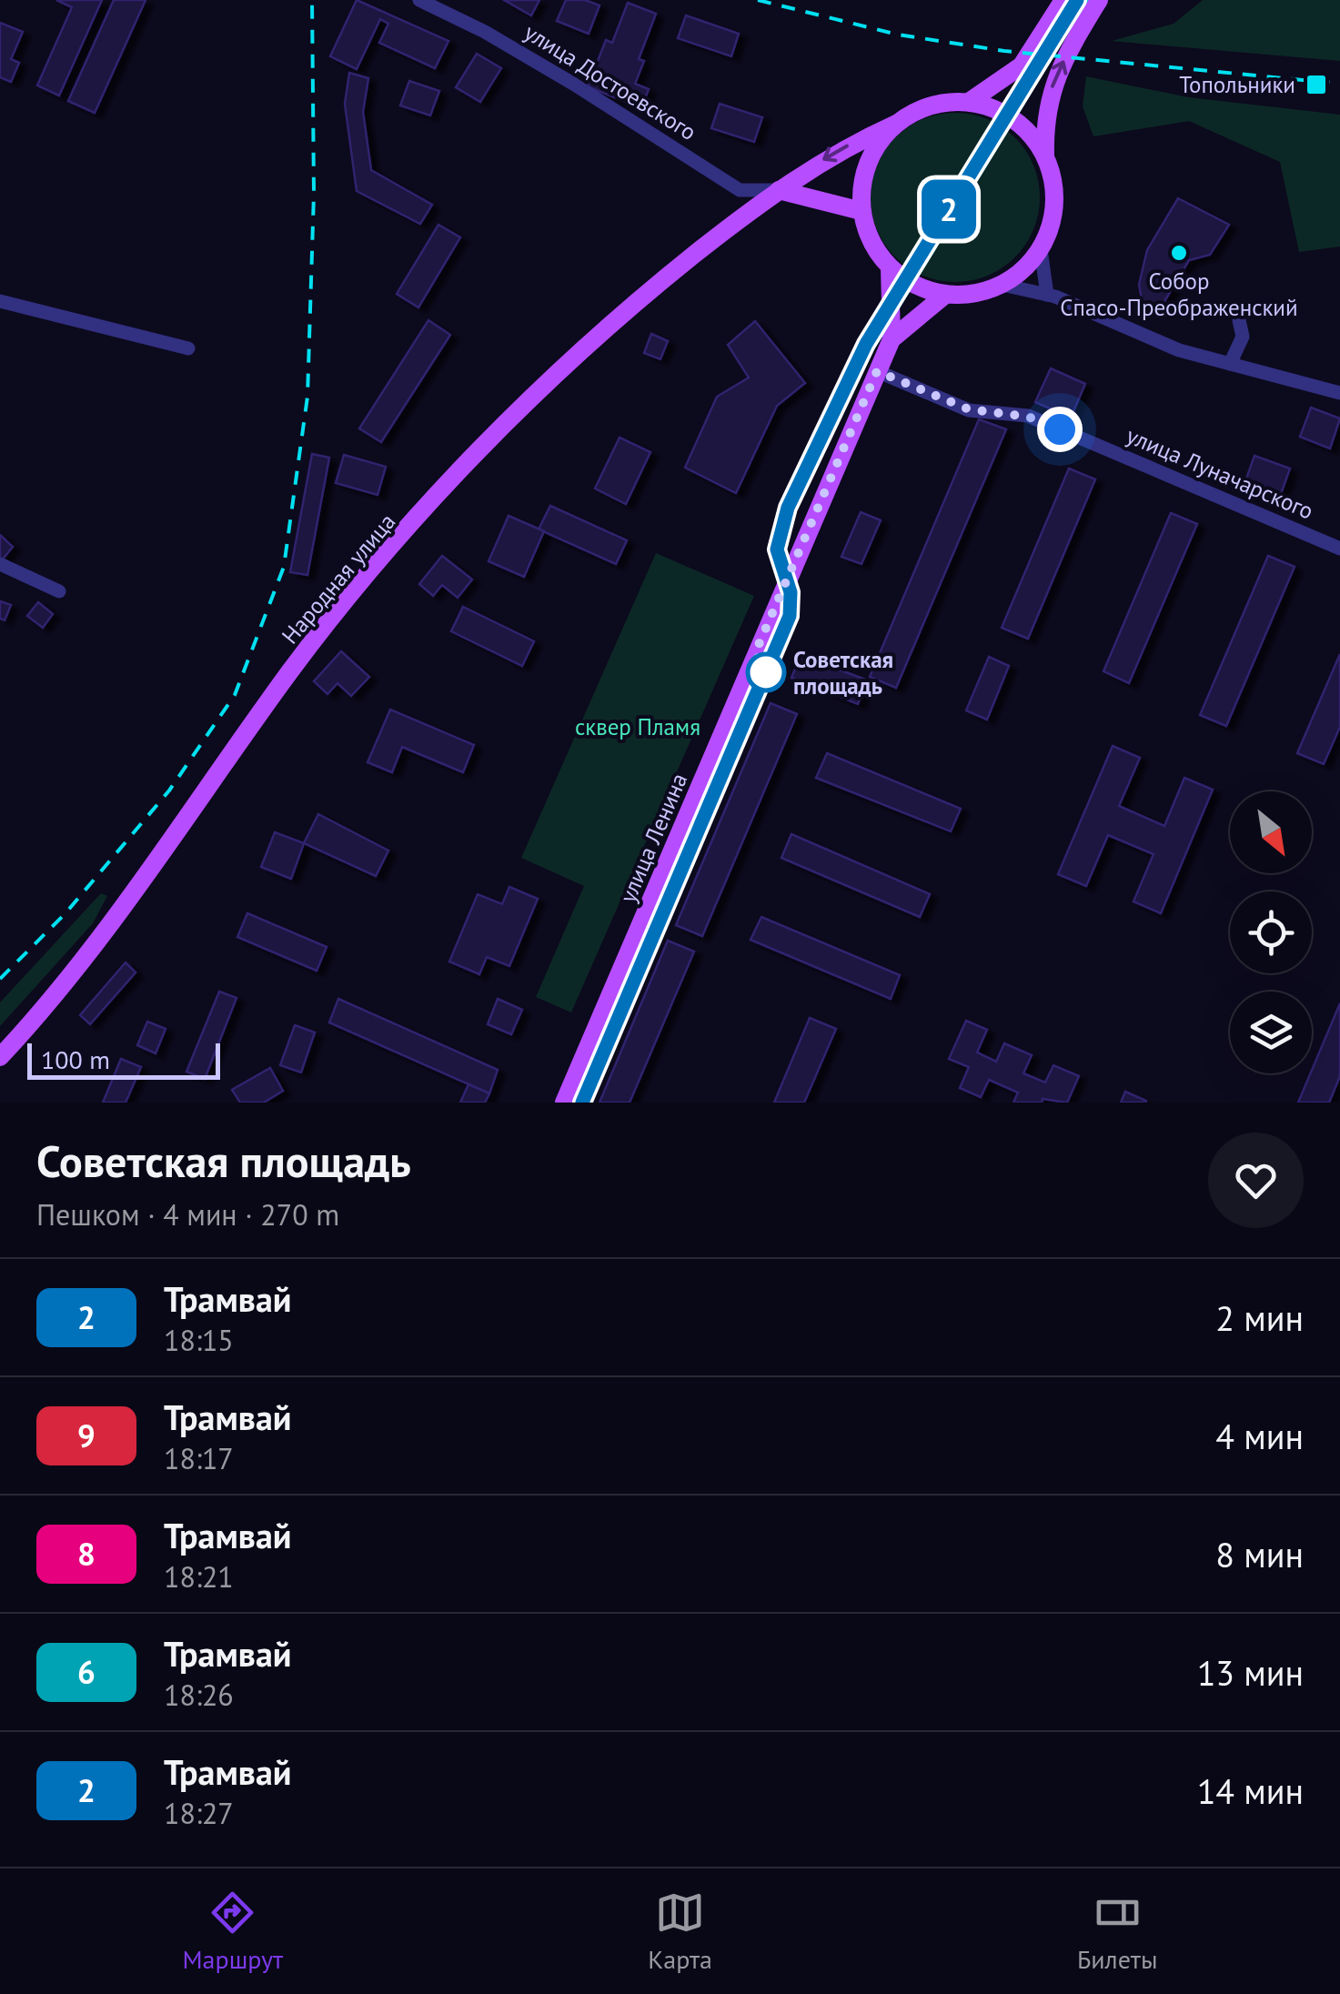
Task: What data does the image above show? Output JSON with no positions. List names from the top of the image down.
{
  "streets": {
    "main road": ["Народная улица", "улица Ленина"],
    "street": ["улица Достоевского", "улица Луначарского"]
  },
  "crossings": [
    ["улица Достоевского", "Народная улица"],
    ["улица Луначарского", "улица Ленина"]
  ],
  "parks": ["сквер Пламя"],
  "places": {
    "transit": ["Топольники"],
    "other": ["Собор Спасо-Преображенский", "Советская площадь"]
  },
  "lines": ["tram line 2"],
  "scale_bar": "100 m",
  "north": "bottom right",
  "page": {
    "on_map": "2",
    "scale": "100 m",
    "heading": ["Советская площадь", "Пешком · 4 мин · 270 m"],
    "list": [
      {
        "mark": "2",
        "name": "Трамвай",
        "note": "18:15",
        "value": "2 мин"
      },
      {
        "mark": "9",
        "name": "Трамвай",
        "note": "18:17",
        "value": "4 мин"
      },
      {
        "mark": "8",
        "name": "Трамвай",
        "note": "18:21",
        "value": "8 мин"
      },
      {
        "mark": "6",
        "name": "Трамвай",
        "note": "18:26",
        "value": "13 мин"
      },
      {
        "mark": "2",
        "name": "Трамвай",
        "note": "18:27",
        "value": "14 мин"
      }
    ],
    "tabs": ["Маршрут", "Карта", "Билеты"]
  }
}
